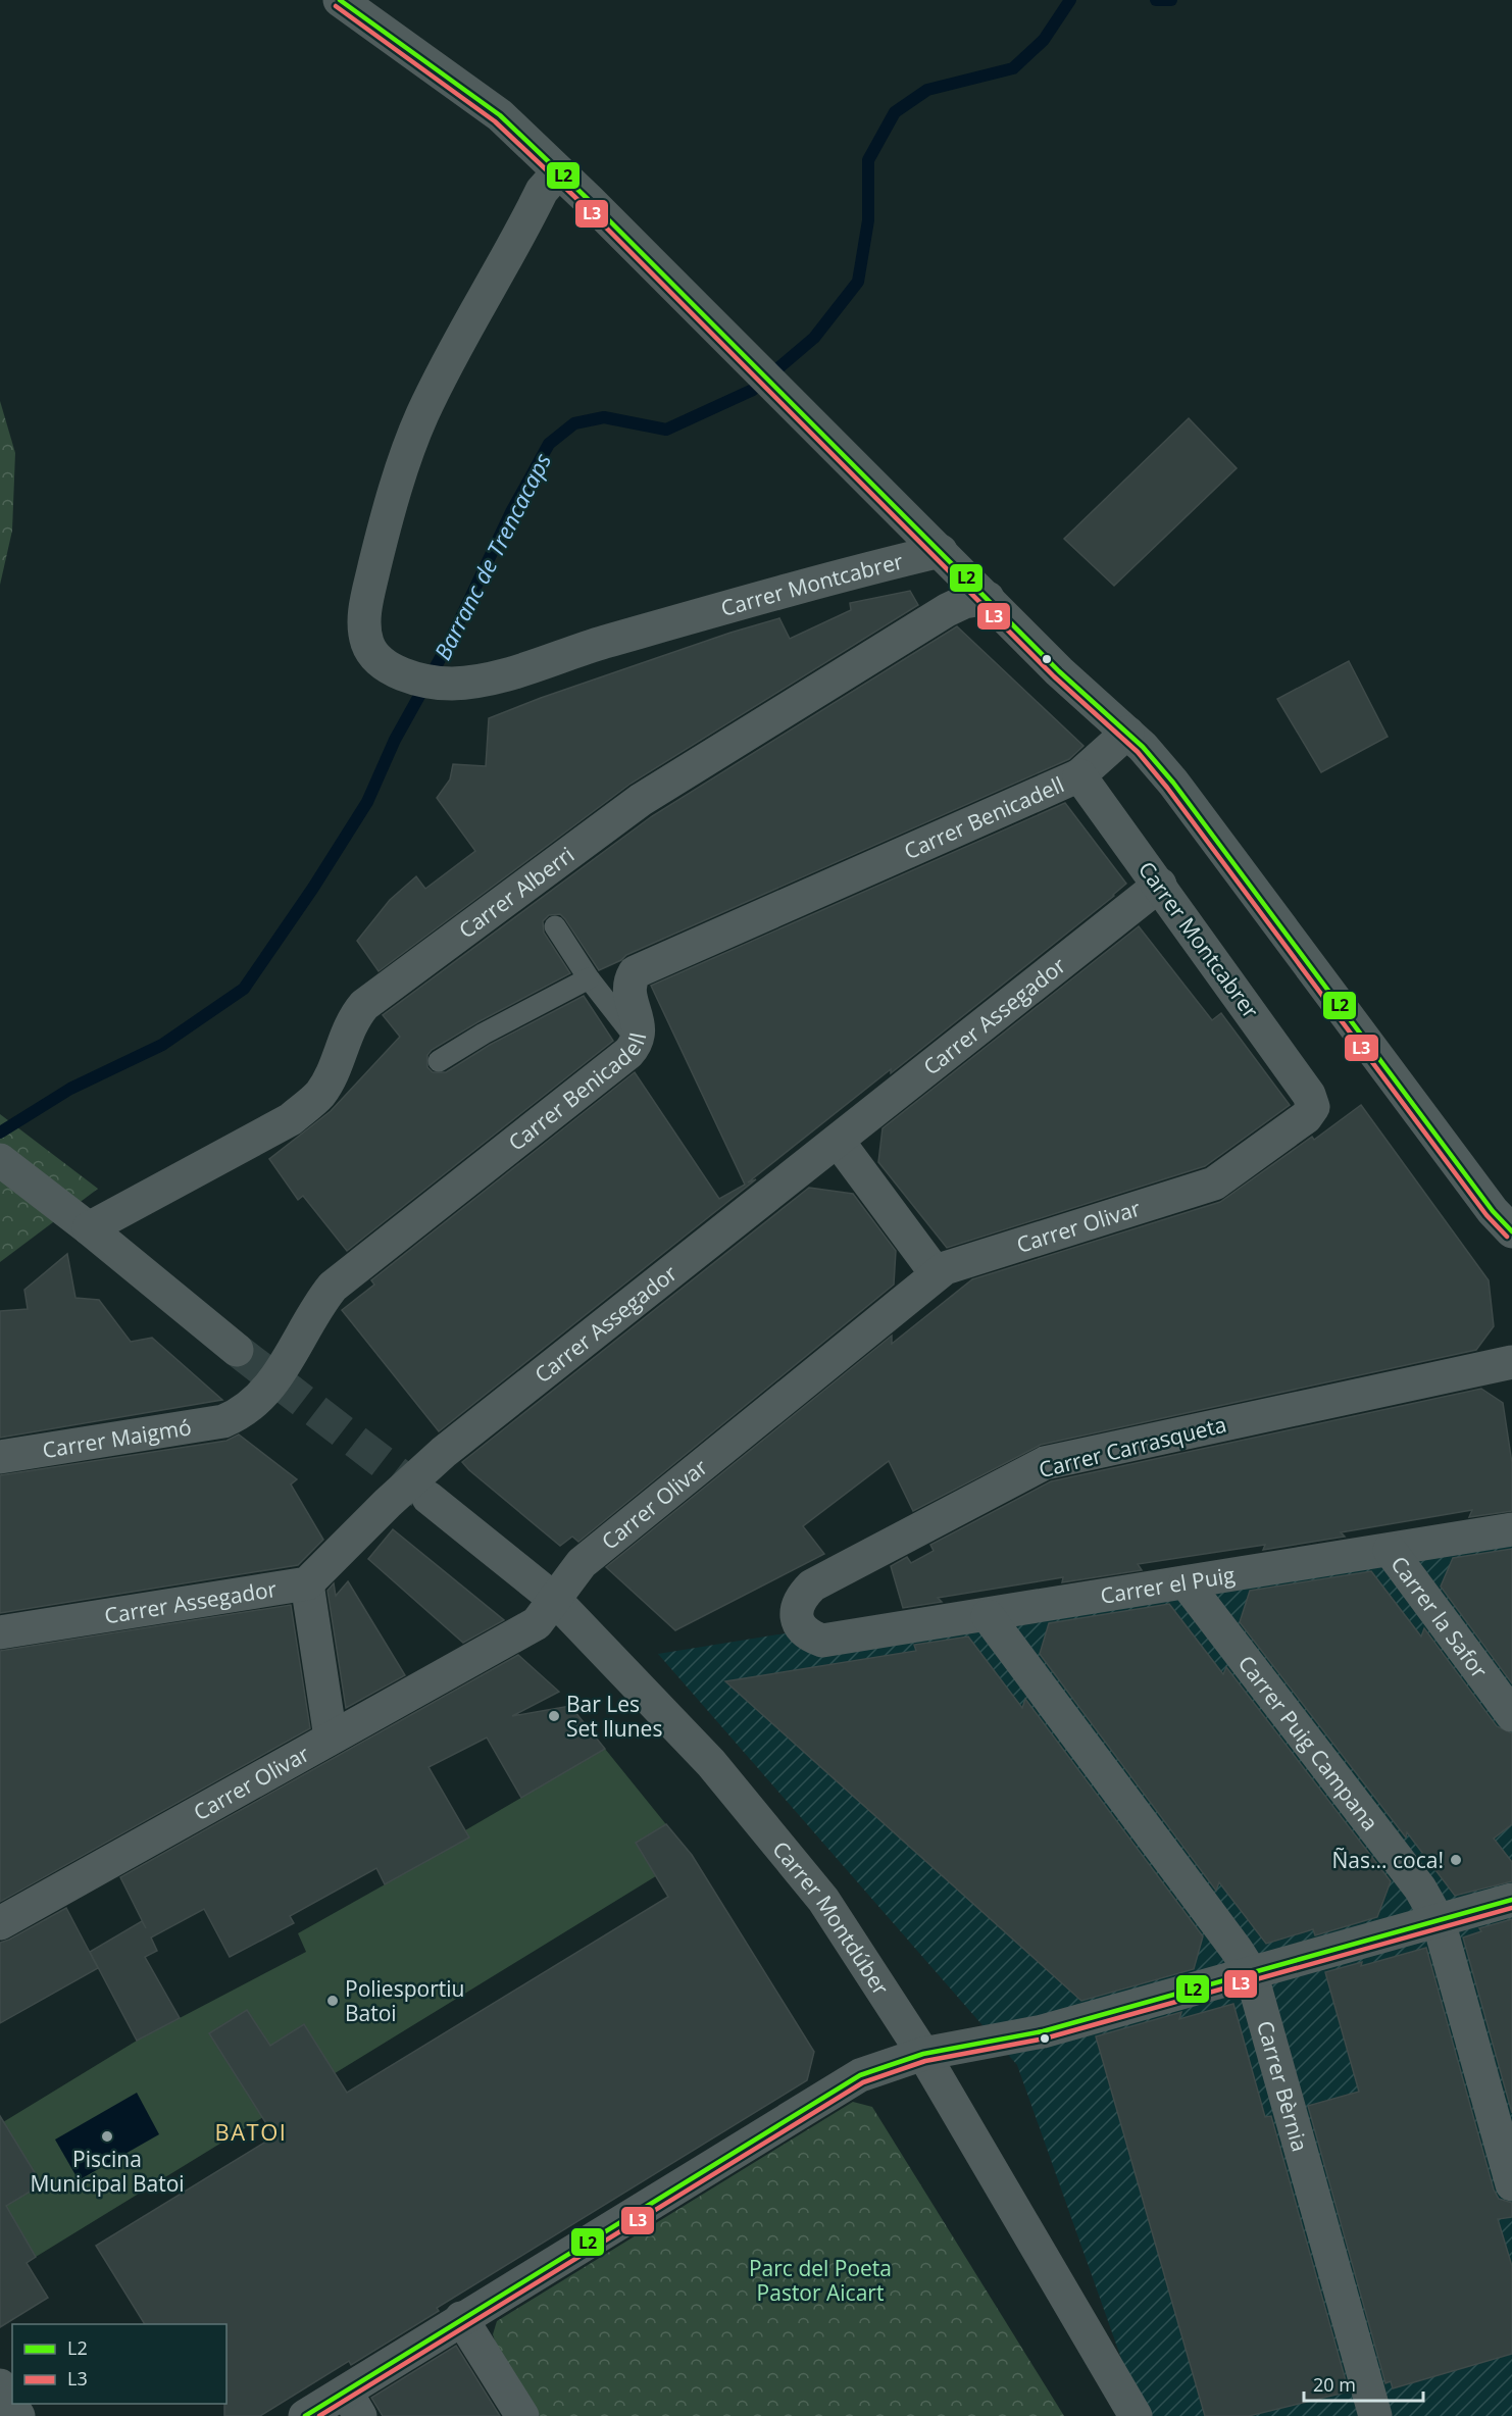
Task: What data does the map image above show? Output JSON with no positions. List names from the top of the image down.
{
  "streets": {
    "street": [
      "Carrer Montcabrer",
      "Carrer Benicadell",
      "Carrer Alberri",
      "Carrer Assegador",
      "Carrer Olivar",
      "Carrer Maigmó",
      "Carrer Carrasqueta",
      "Carrer el Puig",
      "Carrer la Safor",
      "Carrer Puig Campana",
      "Carrer Montdúber",
      "Carrer Bèrnia"
    ]
  },
  "crossings": [
    ["Carrer Montcabrer", "Carrer Benicadell"],
    ["Carrer Montcabrer", "Carrer Assegador"],
    ["Carrer Montcabrer", "Carrer Olivar"],
    ["Carrer Benicadell", "Carrer Maigmó"],
    ["Carrer Olivar", "Carrer Montdúber"],
    ["Carrer Carrasqueta", "Carrer el Puig"],
    ["Carrer el Puig", "Carrer la Safor"],
    ["Carrer el Puig", "Carrer Puig Campana"],
    ["Carrer el Puig", "Carrer Bèrnia"]
  ],
  "districts": ["BATOI"],
  "water": ["Barranc de Trencacaps"],
  "parks": ["Parc del Poeta Pastor Aicart"],
  "places": [
    "Bar Les Set llunes",
    "Ñas... coca!",
    "Poliesportiu Batoi",
    "Piscina Municipal Batoi"
  ],
  "lines": ["transit line L2", "transit line L3"],
  "legend": ["L2", "L3"],
  "scale_bar": "20 m"
}
